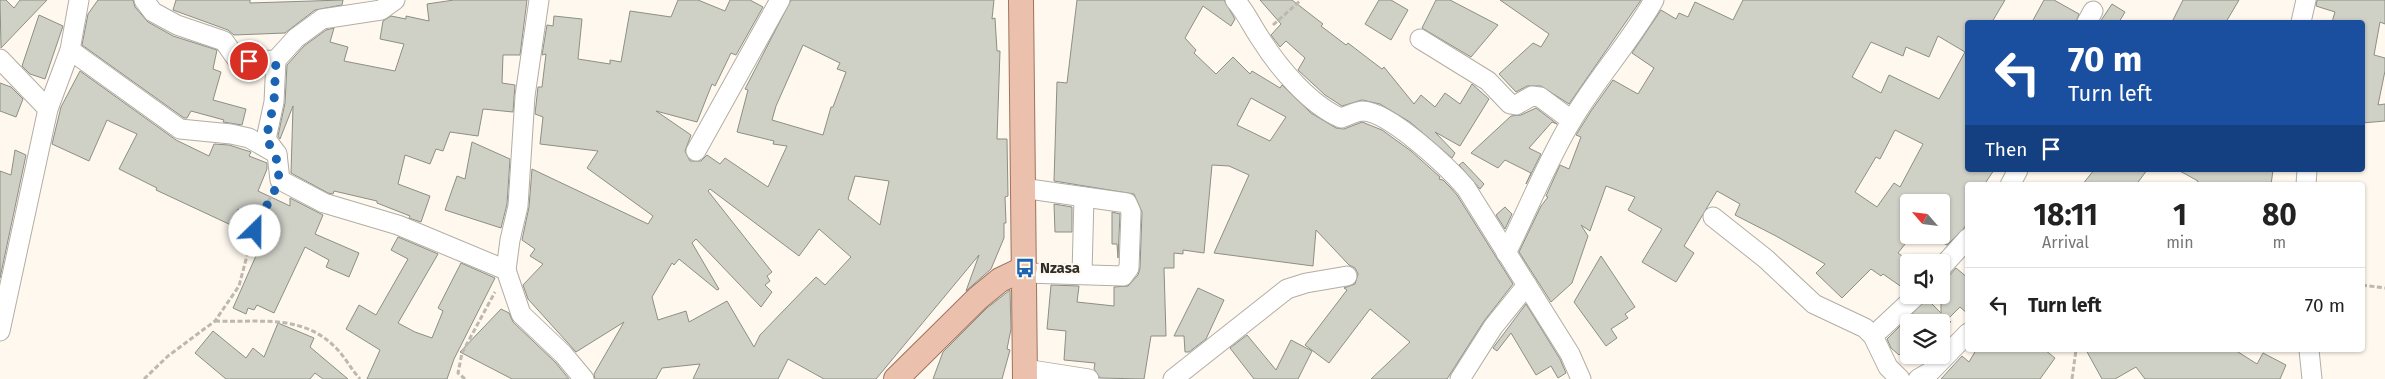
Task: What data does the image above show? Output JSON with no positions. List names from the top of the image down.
{
  "places": {
    "bus stop": ["Nzasa"]
  },
  "north": "top left",
  "page": {
    "turn": ["70 m", "Turn left"],
    "then": "Then",
    "eta": [
      "18:11",
      "Arrival",
      "1",
      "min",
      "80",
      "m"
    ],
    "list": [
      {
        "name": "Turn left",
        "value": "70 m"
      }
    ]
  }
}
